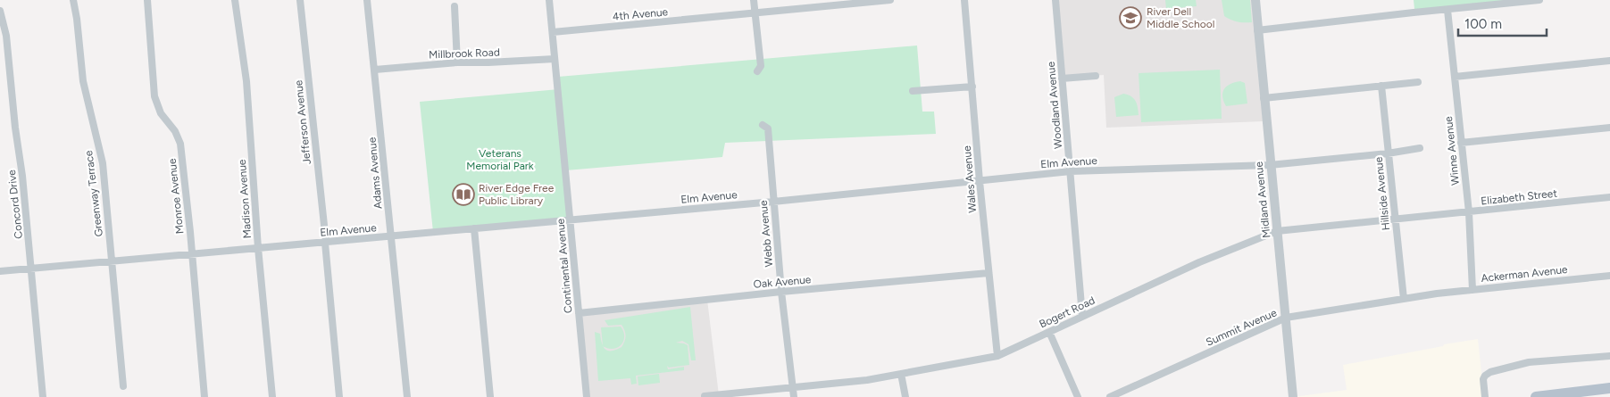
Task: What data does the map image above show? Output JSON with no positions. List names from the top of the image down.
{
  "streets": {
    "street": [
      "4th Avenue",
      "Millbrook Road",
      "Woodland Avenue",
      "Jefferson Avenue",
      "Winne Avenue",
      "Elm Avenue",
      "Adams Avenue",
      "Wales Avenue",
      "Greenway Terrace",
      "Hillside Avenue",
      "Monroe Avenue",
      "Elizabeth Street",
      "Madison Avenue",
      "Midland Avenue",
      "Concord Drive",
      "Webb Avenue",
      "Continental Avenue",
      "Ackerman Avenue",
      "Oak Avenue",
      "Bogert Road",
      "Summit Avenue"
    ]
  },
  "crossings": [
    ["4th Avenue", "Continental Avenue"],
    ["Millbrook Road", "Adams Avenue"],
    ["Millbrook Road", "Continental Avenue"],
    ["Woodland Avenue", "Elm Avenue"],
    ["Woodland Avenue", "Bogert Road"],
    ["Jefferson Avenue", "Elm Avenue"],
    ["Winne Avenue", "Elizabeth Street"],
    ["Winne Avenue", "Ackerman Avenue"],
    ["Elm Avenue", "Adams Avenue"],
    ["Elm Avenue", "Wales Avenue"],
    ["Elm Avenue", "Greenway Terrace"],
    ["Elm Avenue", "Hillside Avenue"],
    ["Elm Avenue", "Monroe Avenue"],
    ["Elm Avenue", "Madison Avenue"],
    ["Elm Avenue", "Midland Avenue"],
    ["Elm Avenue", "Concord Drive"],
    ["Elm Avenue", "Webb Avenue"],
    ["Elm Avenue", "Continental Avenue"],
    ["Wales Avenue", "Oak Avenue"],
    ["Wales Avenue", "Bogert Road"],
    ["Hillside Avenue", "Bogert Road"],
    ["Hillside Avenue", "Summit Avenue"],
    ["Elizabeth Street", "Bogert Road"],
    ["Midland Avenue", "Bogert Road"],
    ["Midland Avenue", "Summit Avenue"],
    ["Webb Avenue", "Oak Avenue"],
    ["Webb Avenue", "Bogert Road"],
    ["Continental Avenue", "Oak Avenue"],
    ["Ackerman Avenue", "Summit Avenue"]
  ],
  "parks": ["Veterans Memorial Park"],
  "places": {
    "school or university": ["River Dell Middle School"],
    "library": ["River Edge Free Public Library"]
  },
  "scale_bar": "100 m"
}
